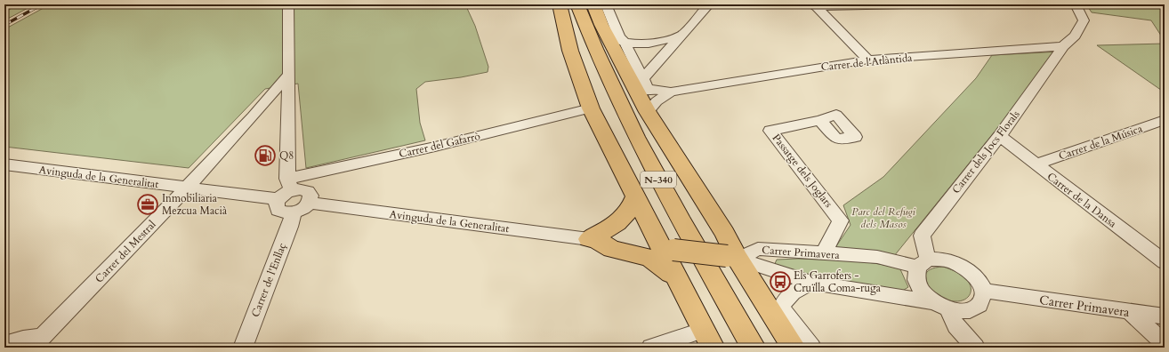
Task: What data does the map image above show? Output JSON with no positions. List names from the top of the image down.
{
  "streets": {
    "main road": ["N-340"],
    "street": [
      "Carrer de l'Atlàntida",
      "Carrer de la Música",
      "Carrer del Gafarrò",
      "Carrer dels Jocs Florals",
      "Passatge dels Joglars",
      "Avinguda de la Generalitat",
      "Carrer de la Dansa",
      "Carrer del Mestral",
      "Carrer Primavera",
      "Carrer de l'Enllaç"
    ]
  },
  "crossings": [
    ["Carrer de l'Atlàntida", "Carrer dels Jocs Florals"],
    ["Carrer de la Música", "Carrer de la Dansa"],
    ["Carrer del Gafarrò", "Avinguda de la Generalitat"],
    ["Carrer del Gafarrò", "Carrer de l'Enllaç"],
    ["Carrer dels Jocs Florals", "Carrer de la Dansa"],
    ["Carrer dels Jocs Florals", "Carrer Primavera"],
    ["Passatge dels Joglars", "Carrer Primavera"],
    ["Avinguda de la Generalitat", "Carrer del Mestral"],
    ["Avinguda de la Generalitat", "Carrer de l'Enllaç"]
  ],
  "parks": ["Parc del Refugi dels Masos"],
  "places": {
    "fuel station": ["Q8"],
    "office": ["Inmobiliaria Mezcua Macià"],
    "bus stop": ["Els Garrofers - Cruïlla Coma-ruga"]
  }
}
